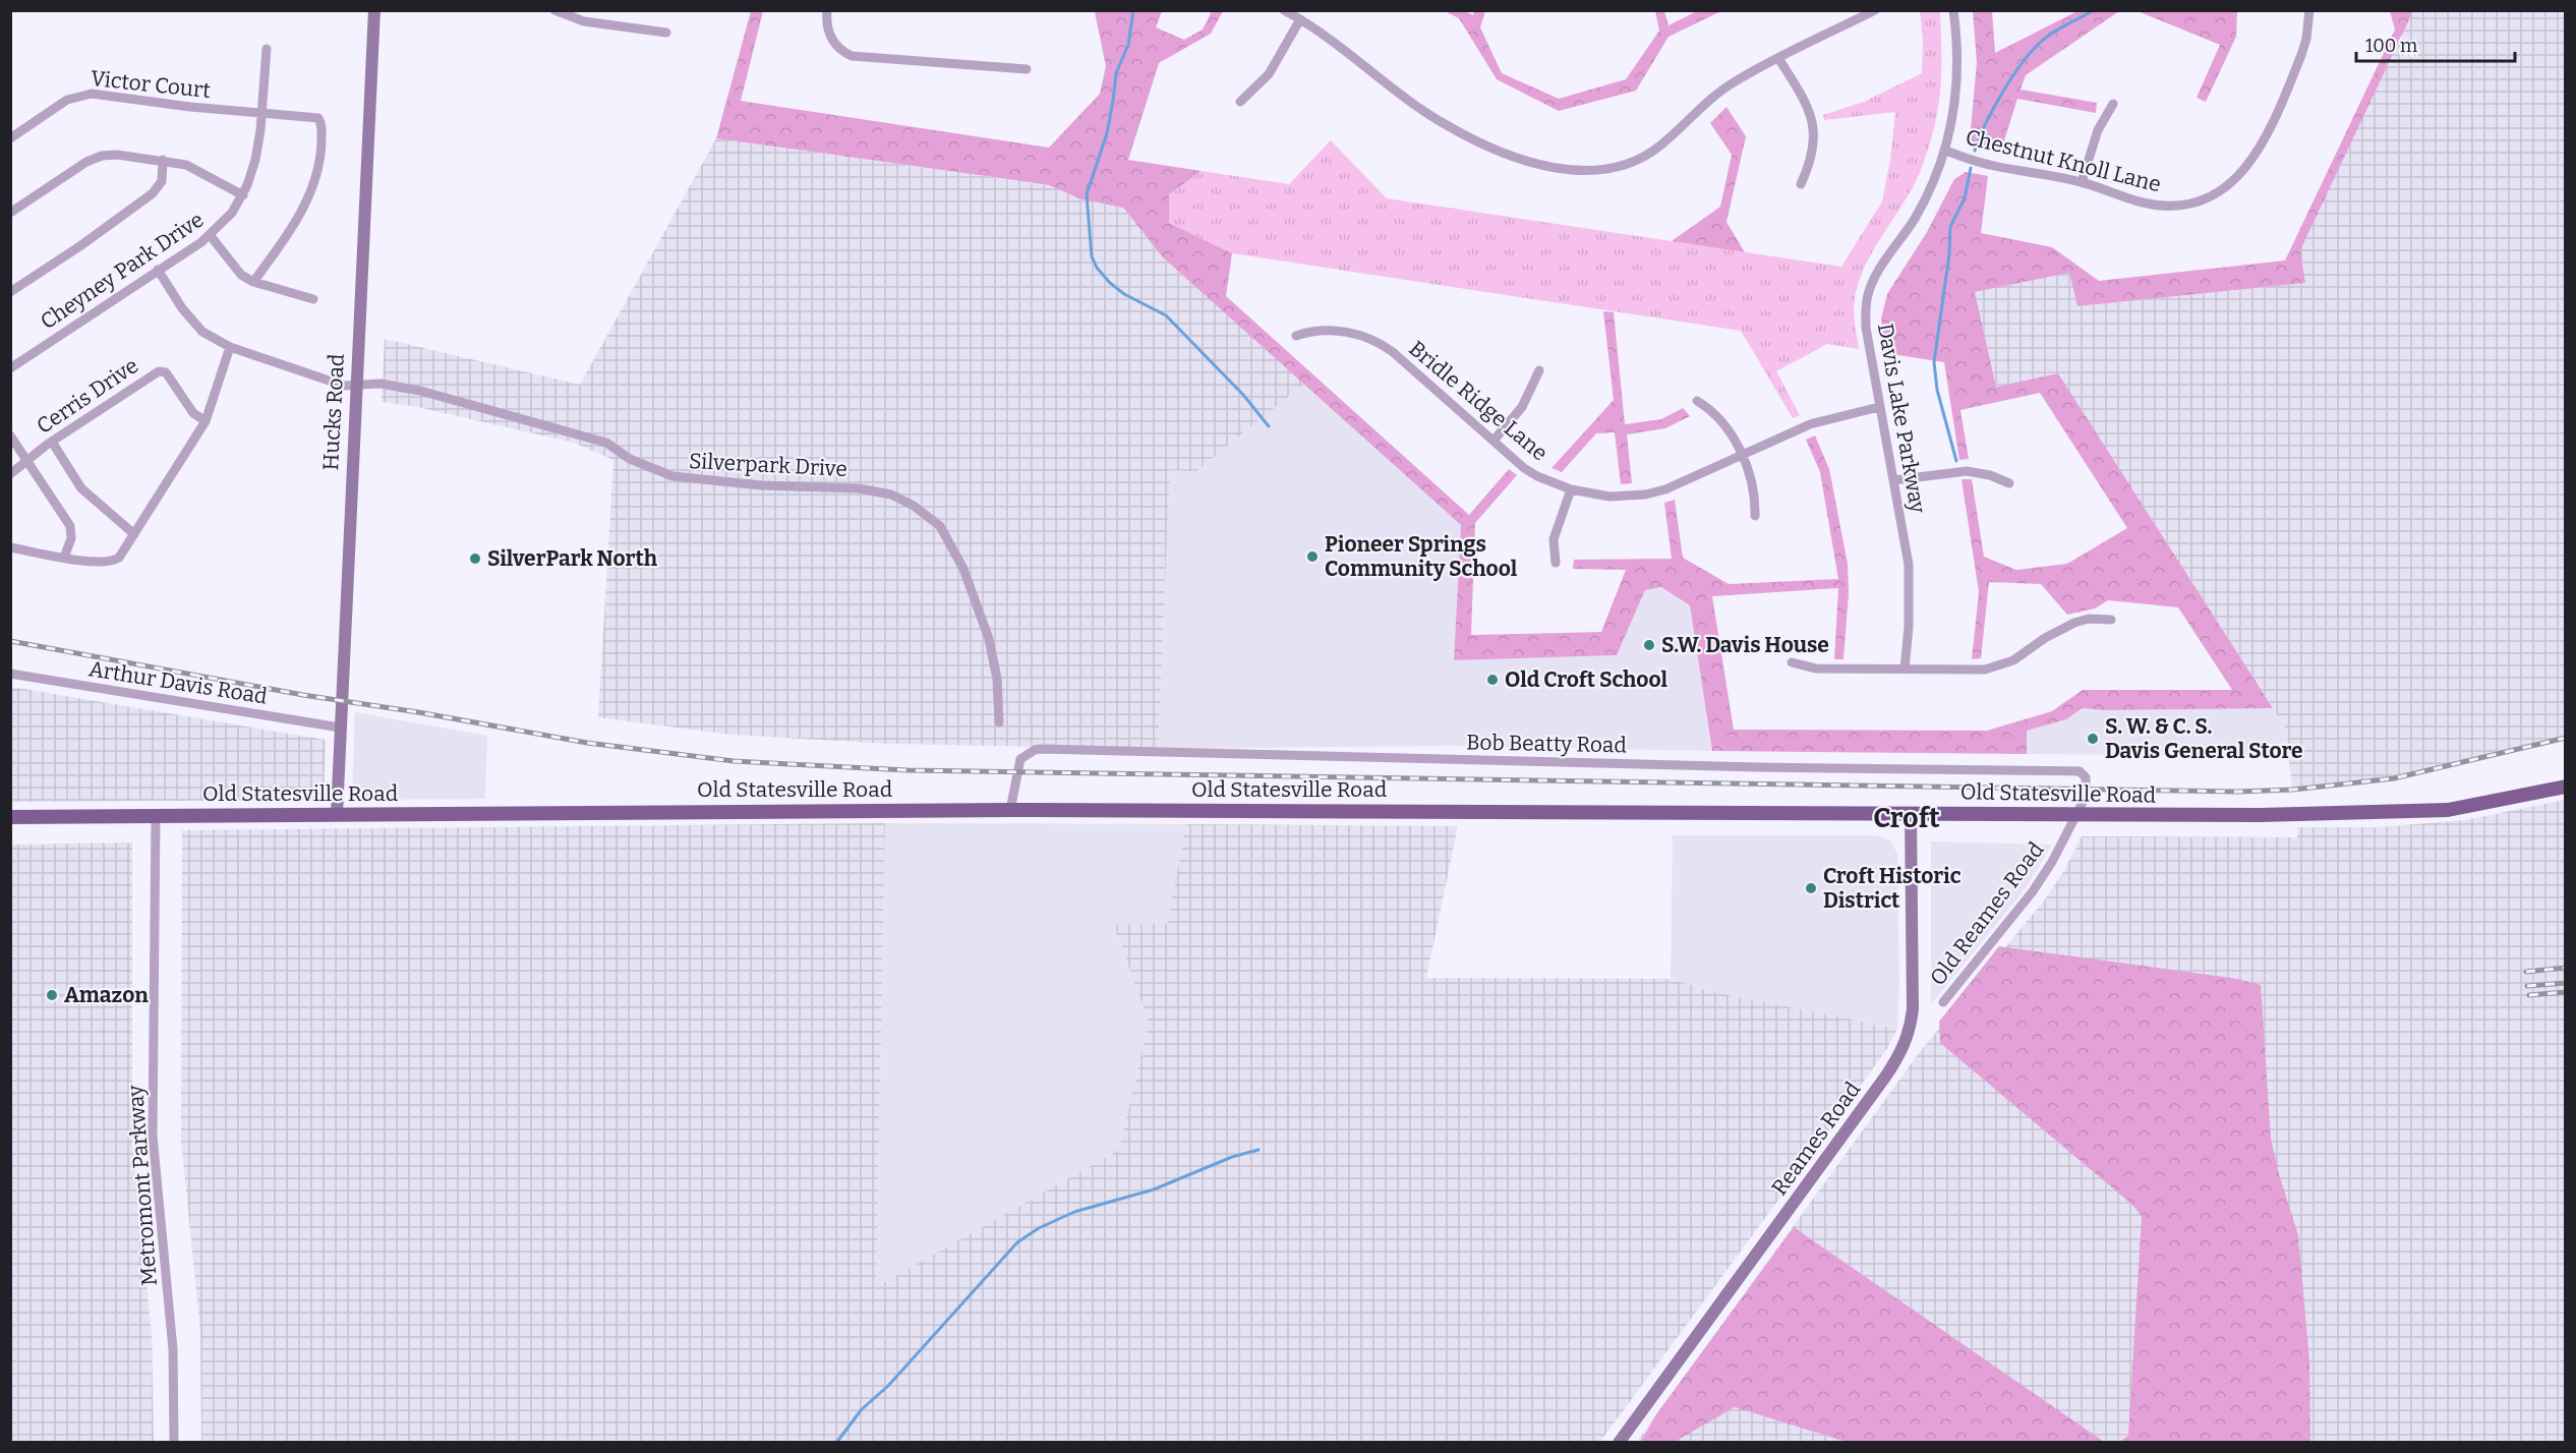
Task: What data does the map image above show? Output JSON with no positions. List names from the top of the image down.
{
  "streets": {
    "main road": ["Hucks Road", "Old Statesville Road", "Reames Road"],
    "street": [
      "Victor Court",
      "Chestnut Knoll Lane",
      "Cheyney Park Drive",
      "Cerris Drive",
      "Bridle Ridge Lane",
      "Davis Lake Parkway",
      "Silverpark Drive",
      "Arthur Davis Road",
      "Bob Beatty Road",
      "Old Reames Road",
      "Metromont Parkway"
    ]
  },
  "crossings": [
    ["Victor Court", "Cheyney Park Drive"],
    ["Chestnut Knoll Lane", "Davis Lake Parkway"],
    ["Cheyney Park Drive", "Silverpark Drive"],
    ["Bridle Ridge Lane", "Davis Lake Parkway"],
    ["Hucks Road", "Silverpark Drive"],
    ["Hucks Road", "Arthur Davis Road"],
    ["Hucks Road", "Old Statesville Road"],
    ["Bob Beatty Road", "Old Statesville Road"],
    ["Bob Beatty Road", "Old Reames Road"],
    ["Old Statesville Road", "Old Reames Road"],
    ["Old Statesville Road", "Reames Road"],
    ["Old Statesville Road", "Metromont Parkway"]
  ],
  "districts": ["Croft"],
  "places": [
    "Pioneer Springs Community School",
    "SilverPark North",
    "S.W. Davis House",
    "Old Croft School",
    "S. W. & C. S. Davis General Store",
    "Croft Historic District",
    "Amazon"
  ],
  "scale_bar": "100 m"
}
